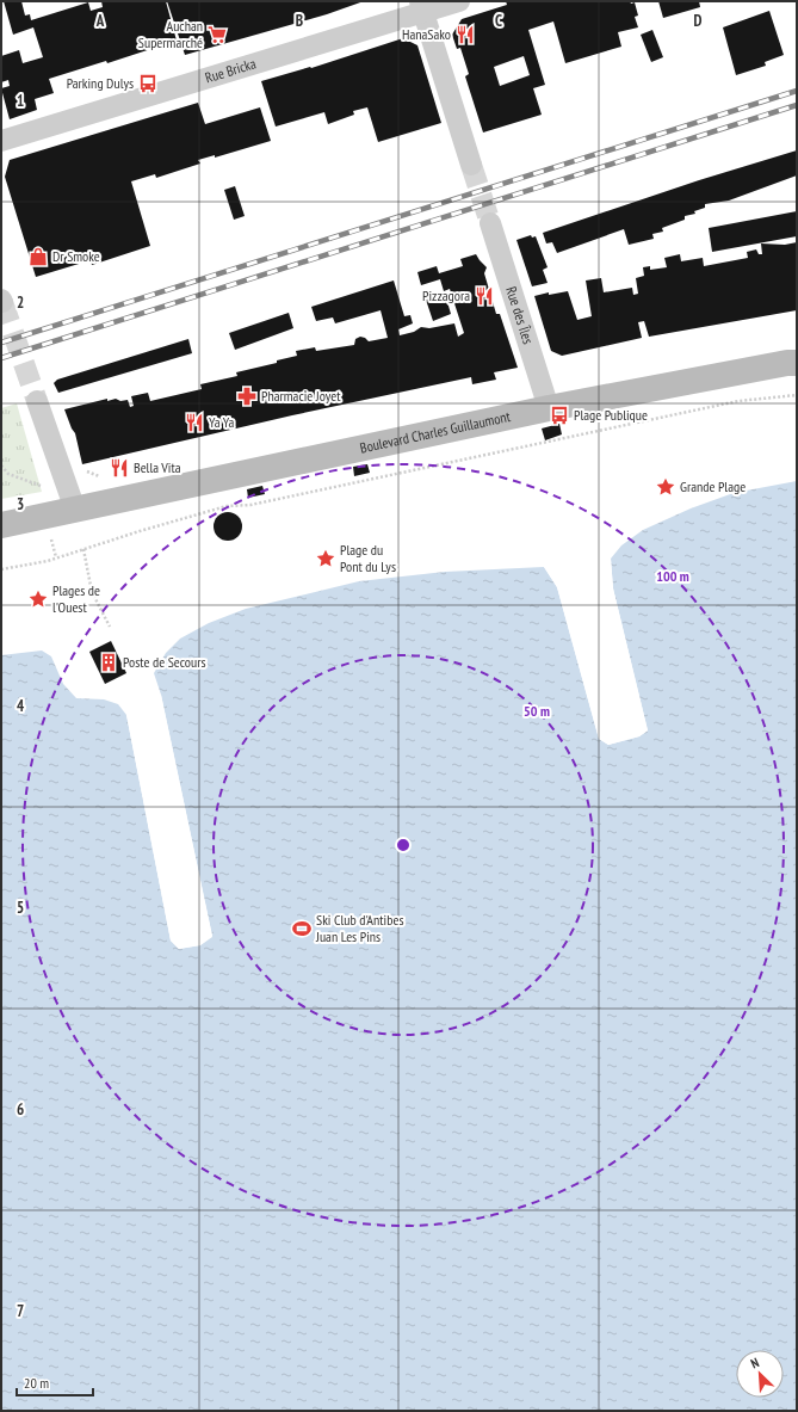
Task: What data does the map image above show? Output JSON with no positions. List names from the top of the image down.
{
  "streets": {
    "main road": ["Boulevard Charles Guillaumont"],
    "street": ["Rue Bricka", "Rue des Îles"]
  },
  "crossings": [
    ["Rue des Îles", "Boulevard Charles Guillaumont"]
  ],
  "places": {
    "supermarket": ["Auchan Supermarché"],
    "restaurant": [
      "HanaSako",
      "Pizzagora",
      "Ya Ya",
      "Bella Vita"
    ],
    "bus stop": ["Parking Dulys", "Plage Publique"],
    "shop": ["Dr Smoke"],
    "pharmacy": ["Pharmacie Joyet"],
    "place": ["Grande Plage", "Plage du Pont du Lys", "Plages de l'Ouest"],
    "building": ["Poste de Secours"],
    "sports": ["Ski Club d'Antibes Juan Les Pins"]
  },
  "scale_bar": "20 m",
  "north": "top left",
  "grid": {
    "columns": [
      "A",
      "B",
      "C",
      "D"
    ],
    "rows": [
      "1",
      "2",
      "3",
      "4",
      "5",
      "6",
      "7"
    ]
  },
  "rings": ["100 m", "50 m"]
}
